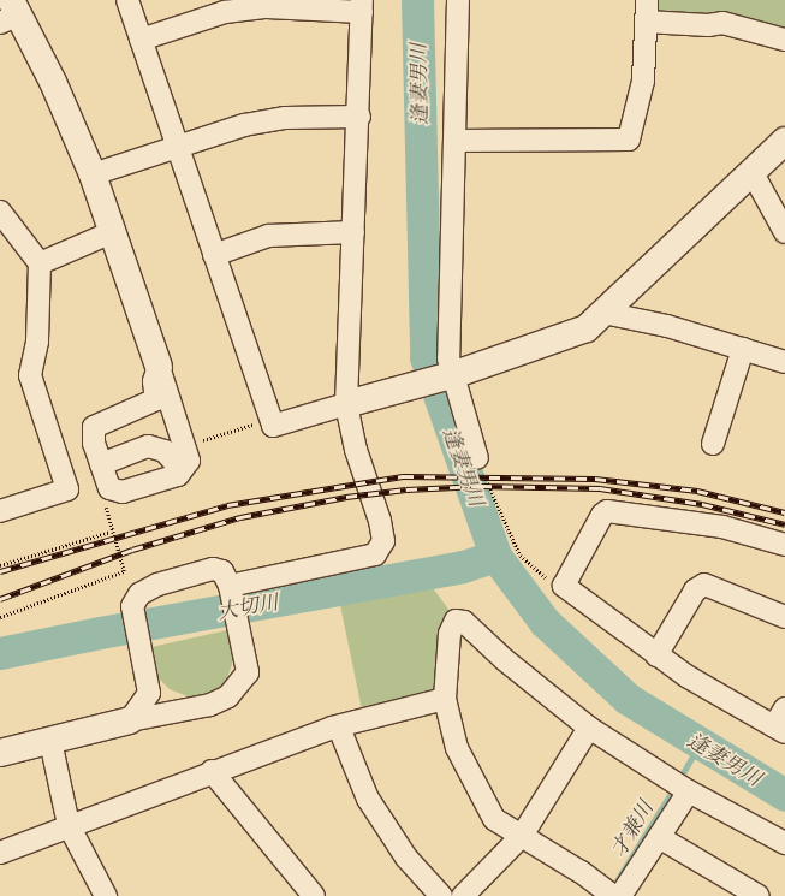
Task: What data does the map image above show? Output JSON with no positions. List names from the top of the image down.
{
  "water": ["逢妻男川", "大切川", "才兼川"]
}
